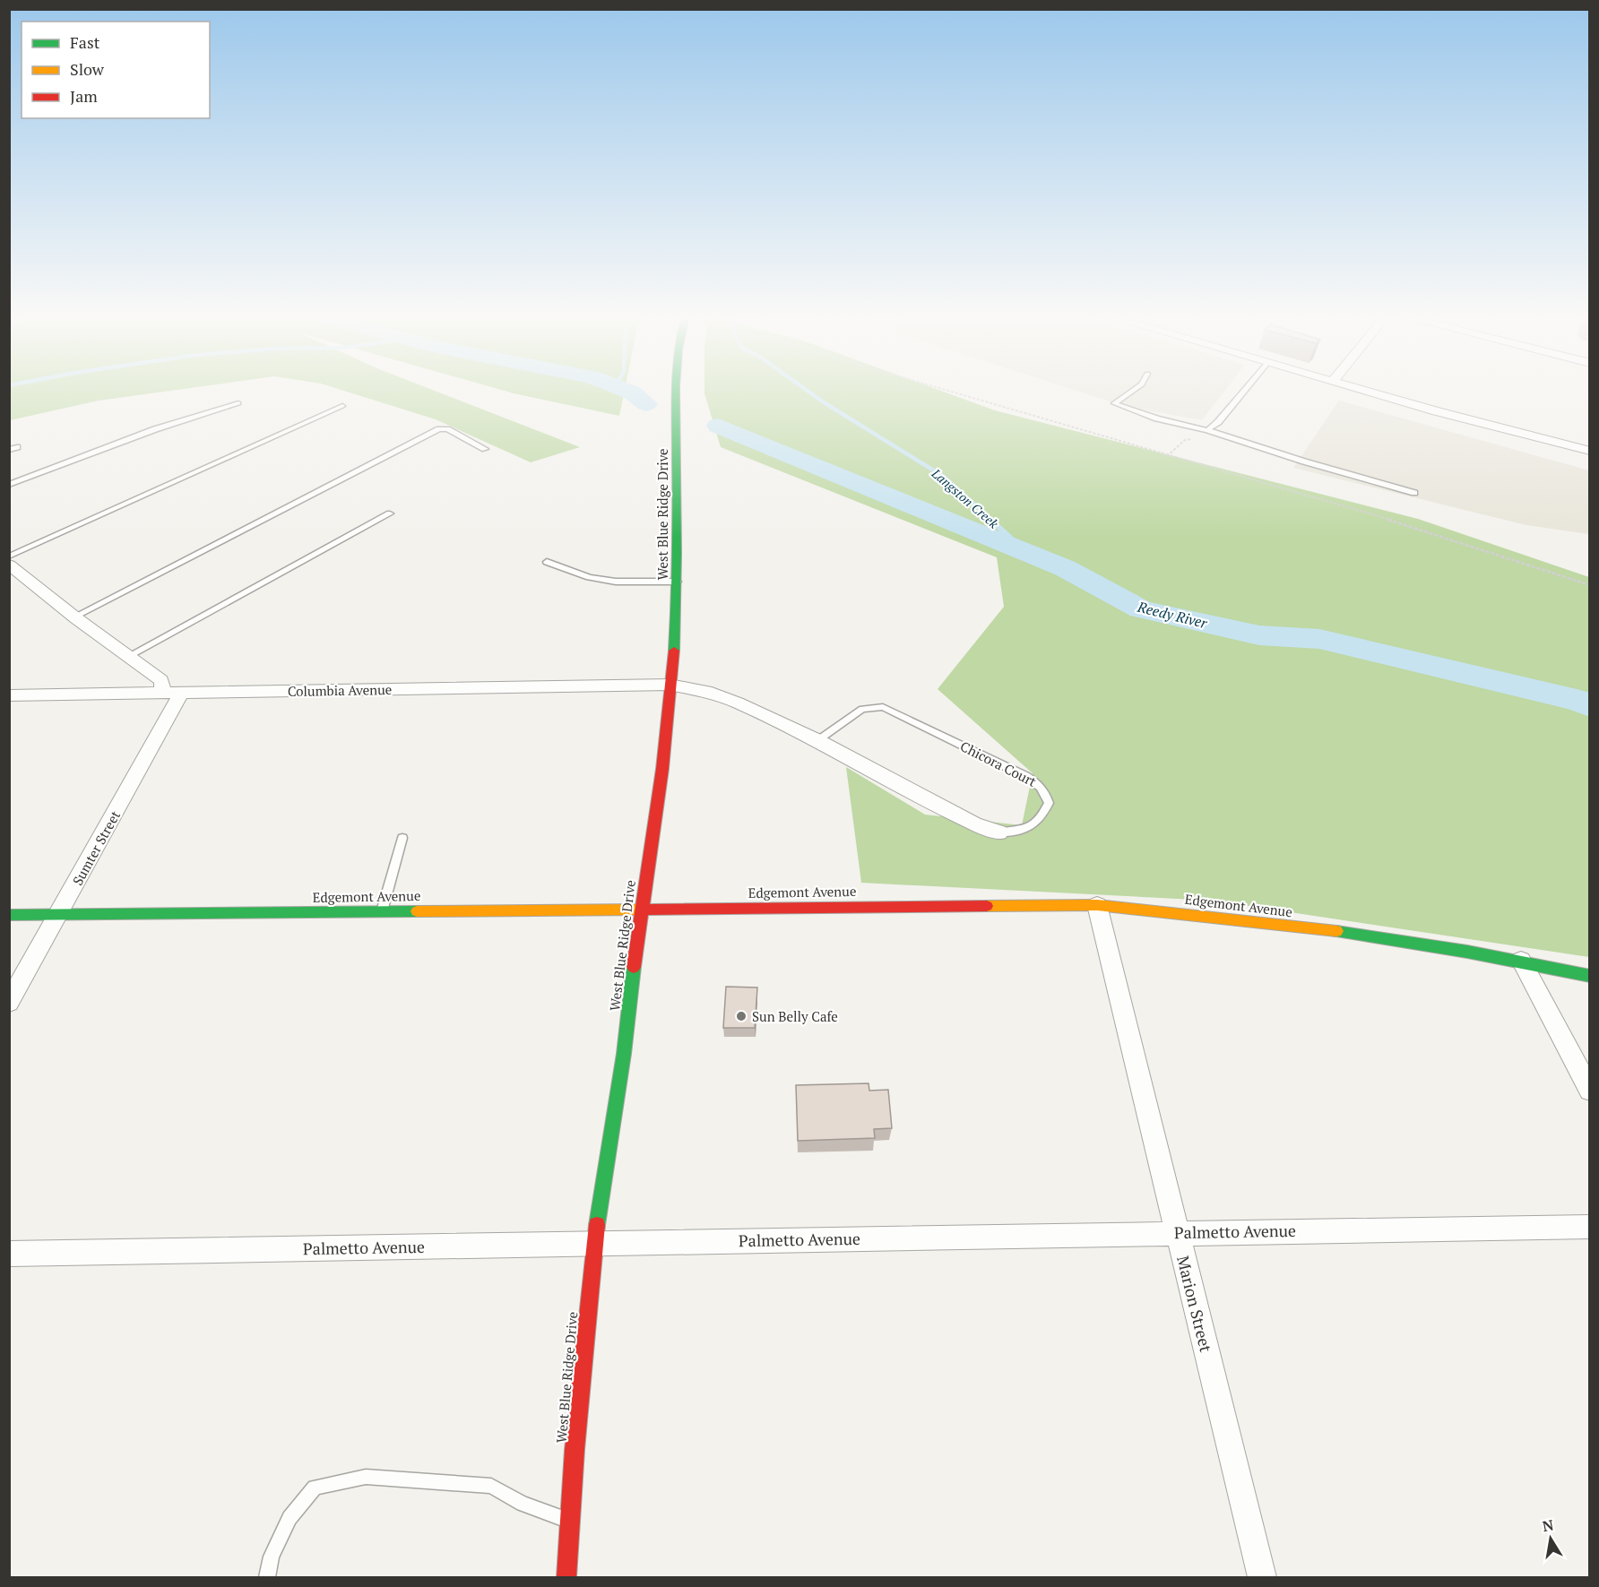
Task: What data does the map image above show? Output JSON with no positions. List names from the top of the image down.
{
  "streets": {
    "main road": ["West Blue Ridge Drive", "Edgemont Avenue"],
    "street": [
      "Columbia Avenue",
      "Chicora Court",
      "Sumter Street",
      "Palmetto Avenue",
      "Marion Street"
    ]
  },
  "crossings": [
    ["West Blue Ridge Drive", "Columbia Avenue"],
    ["West Blue Ridge Drive", "Chicora Court"],
    ["West Blue Ridge Drive", "Edgemont Avenue"],
    ["West Blue Ridge Drive", "Palmetto Avenue"],
    ["Columbia Avenue", "Chicora Court"],
    ["Columbia Avenue", "Sumter Street"],
    ["Sumter Street", "Edgemont Avenue"],
    ["Edgemont Avenue", "Marion Street"],
    ["Palmetto Avenue", "Marion Street"]
  ],
  "water": ["Langston Creek", "Reedy River"],
  "places": ["Sun Belly Cafe"],
  "legend": ["Fast", "Slow", "Jam"],
  "north": "top"
}
